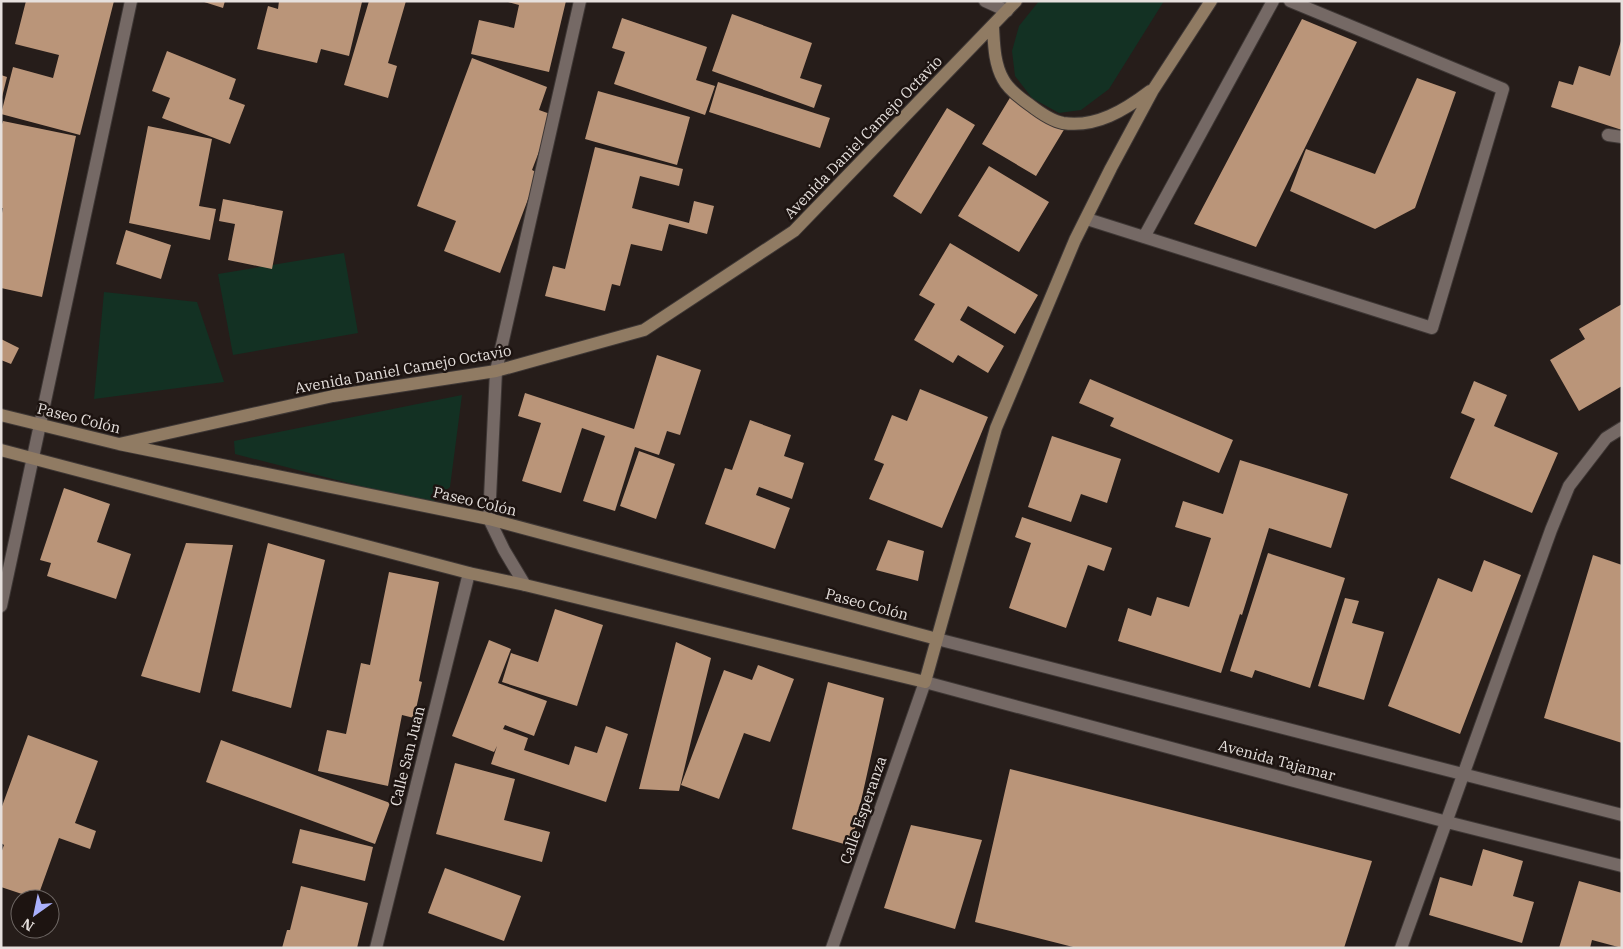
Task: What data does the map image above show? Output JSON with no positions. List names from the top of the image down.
{
  "streets": {
    "main road": ["Avenida Daniel Camejo Octavio", "Paseo Colón"],
    "street": ["Calle San Juan", "Avenida Tajamar", "Calle Esperanza"]
  },
  "crossings": [
    ["Avenida Daniel Camejo Octavio", "Paseo Colón"],
    ["Avenida Tajamar", "Calle Esperanza"]
  ],
  "north": "bottom left"
}
